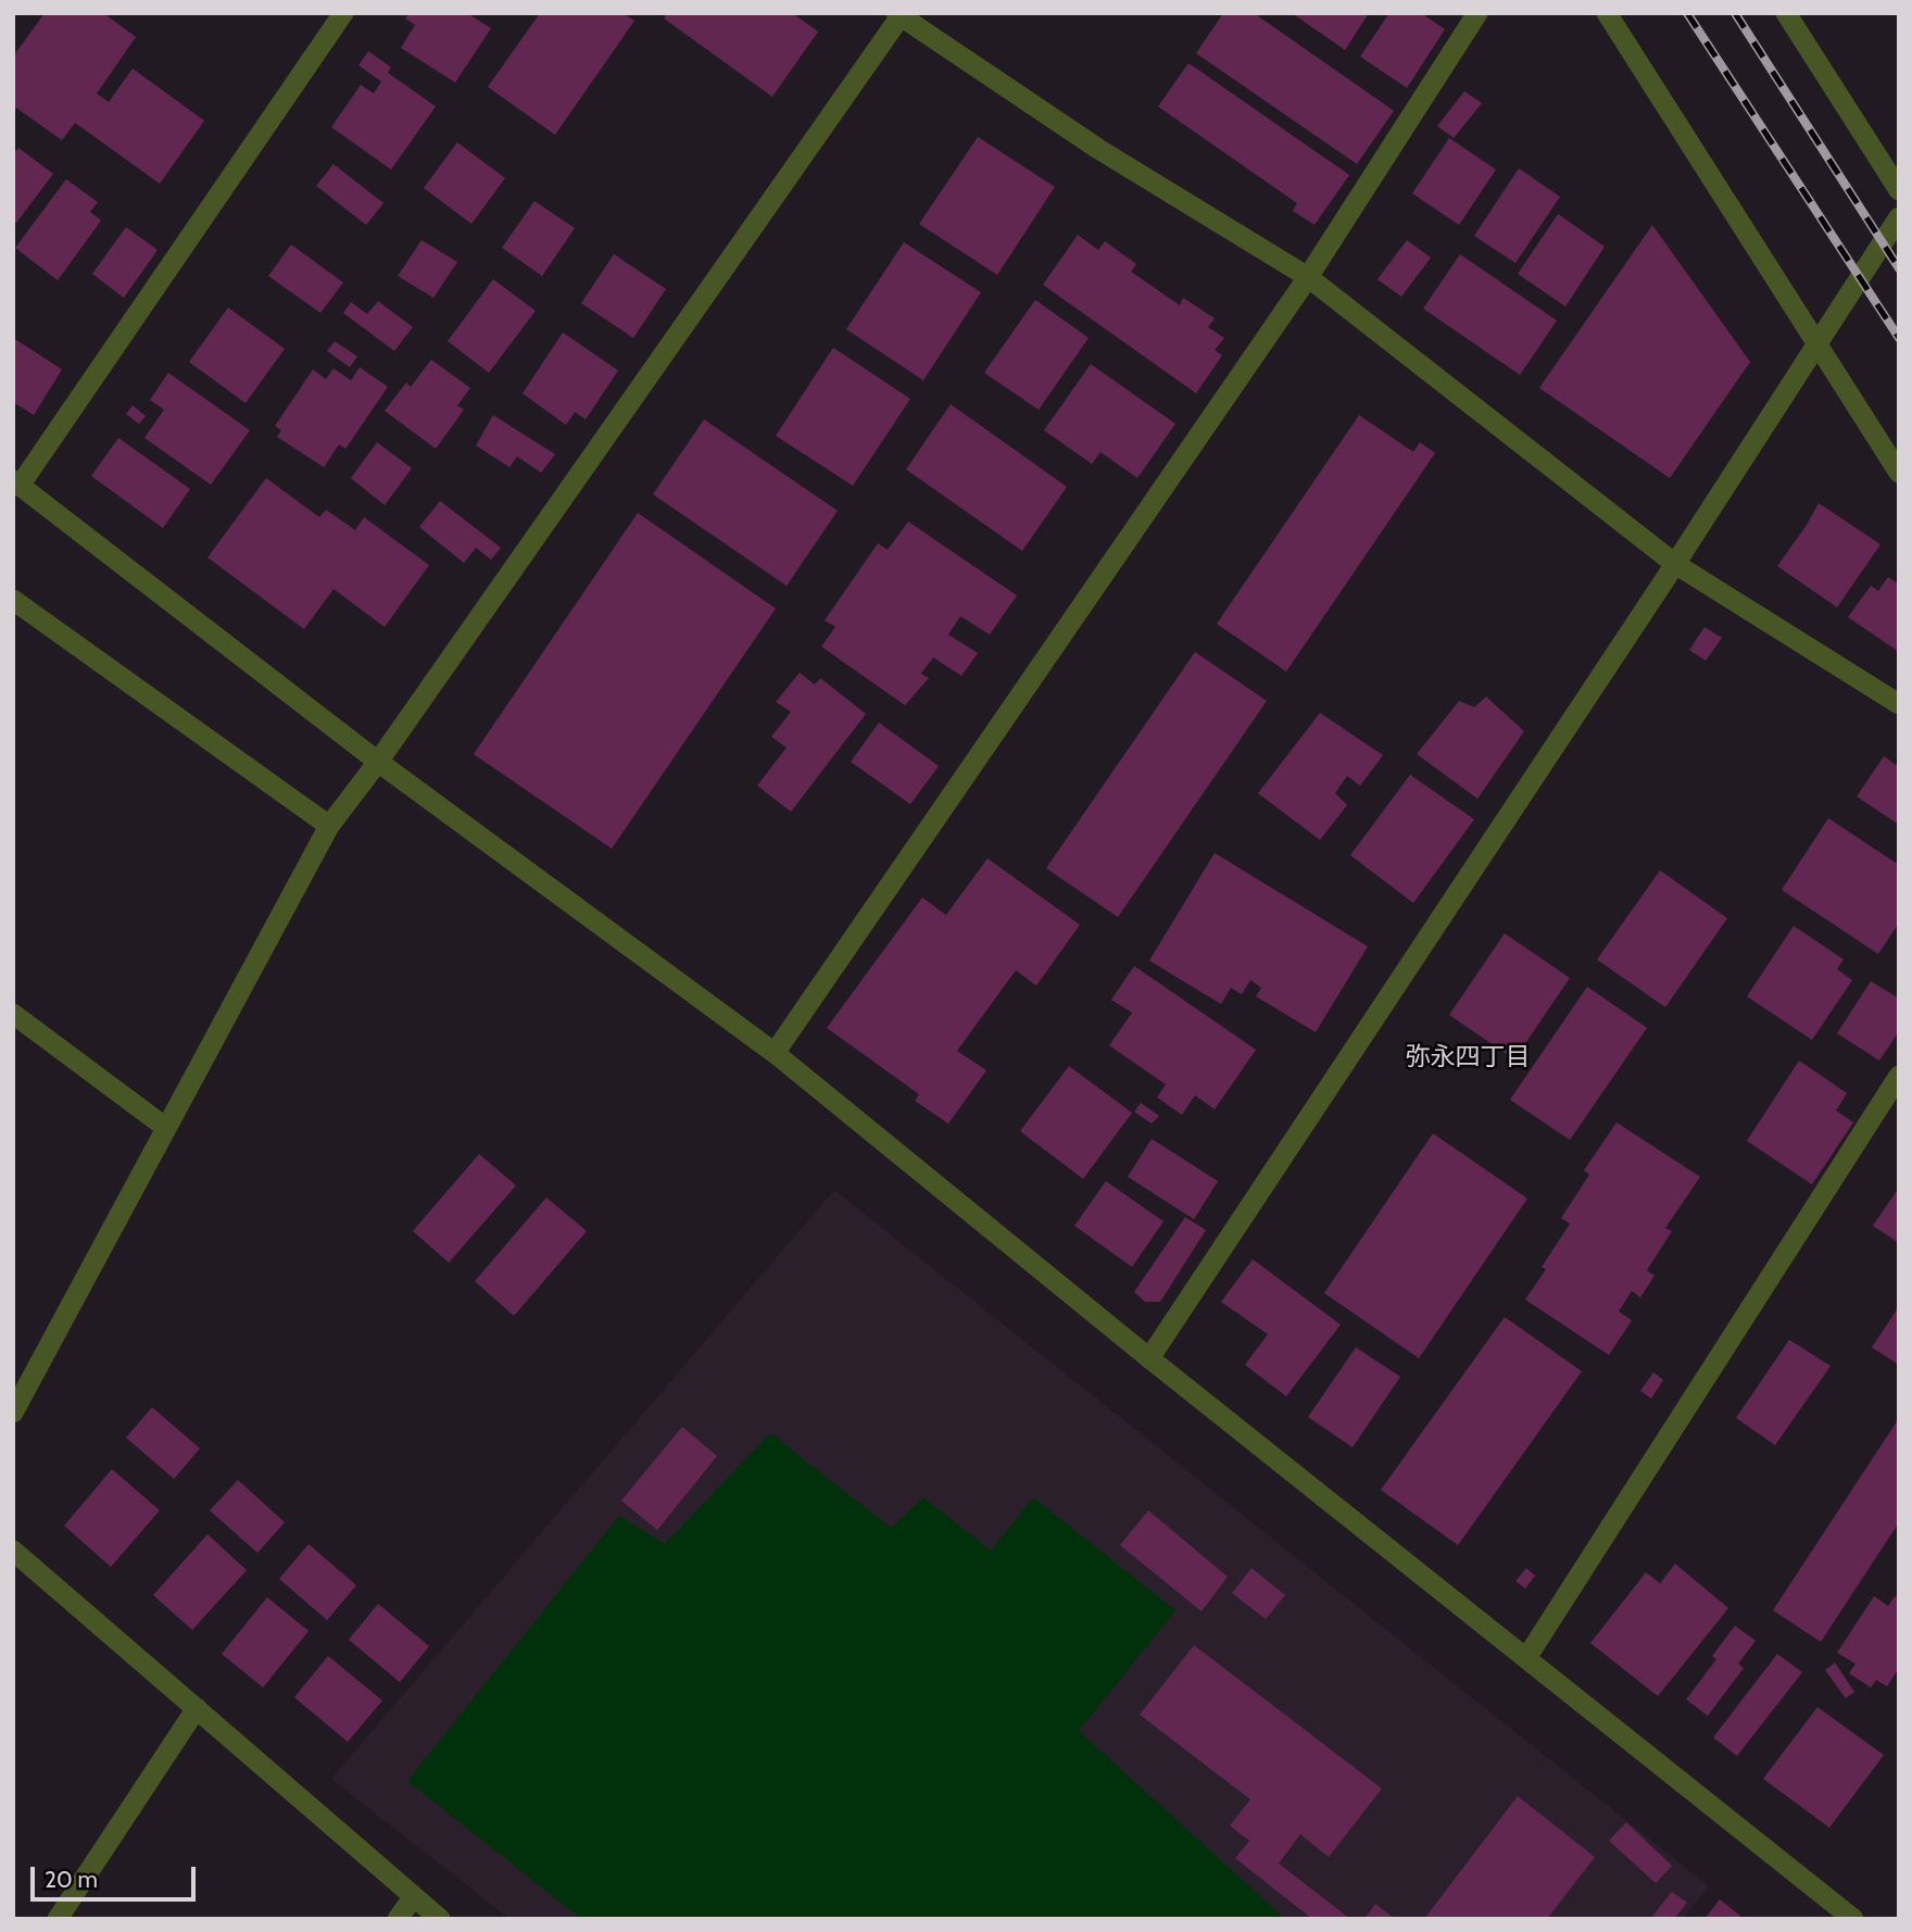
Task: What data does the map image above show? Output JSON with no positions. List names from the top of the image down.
{
  "districts": ["弥永四丁目"],
  "scale_bar": "20 m"
}
